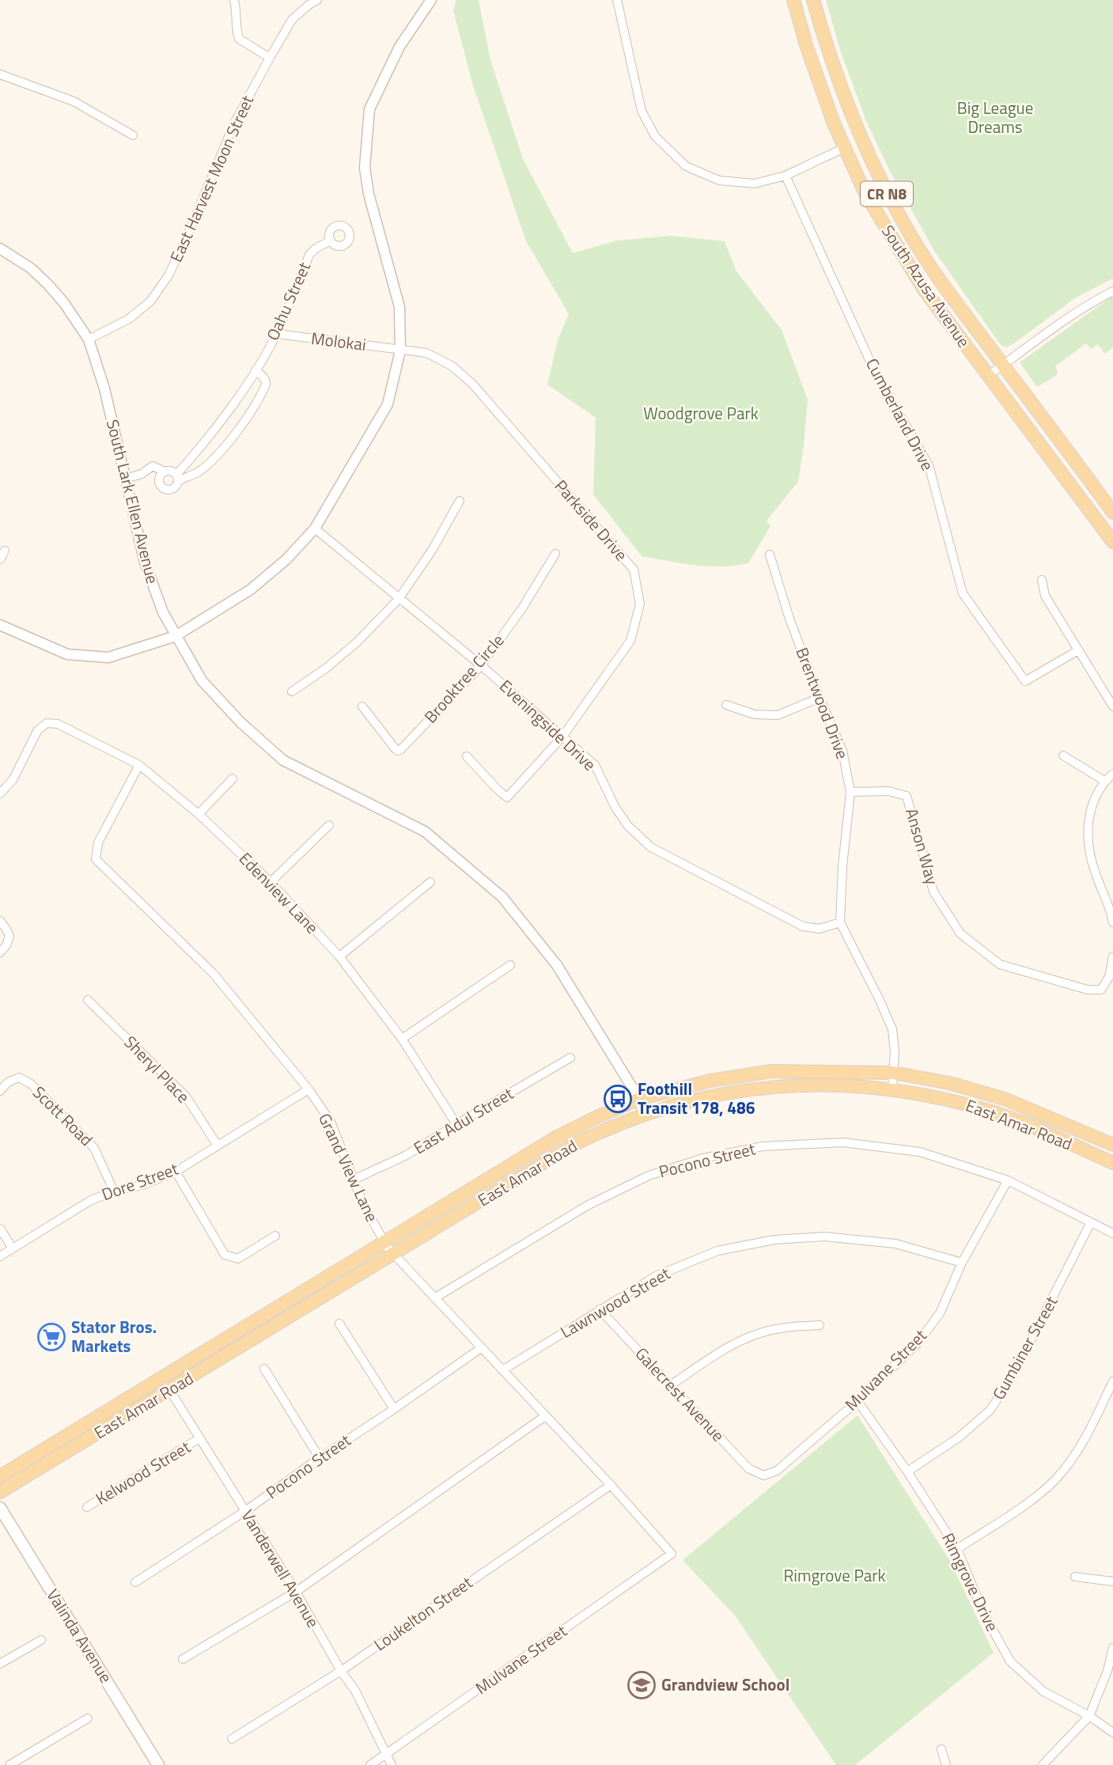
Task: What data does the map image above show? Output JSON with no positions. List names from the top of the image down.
{
  "streets": {
    "main road": [
      "CR N8",
      "South Azusa Avenue",
      "East Amar Road",
      "Valinda Avenue"
    ],
    "street": [
      "East Harvest Moon Street",
      "Oahu Street",
      "Molokai",
      "Cumberland Drive",
      "South Lark Ellen Avenue",
      "Parkside Drive",
      "Brooktree Circle",
      "Brentwood Drive",
      "Eveningside Drive",
      "Anson Way",
      "Edenview Lane",
      "Sheryl Place",
      "Scott Road",
      "East Adul Street",
      "Pocono Street",
      "Grand View Lane",
      "Dore Street",
      "Lawnwood Street",
      "Gumbiner Street",
      "Mulvane Street",
      "Galecrest Avenue",
      "Kelwood Street",
      "Vanderwell Avenue",
      "Rimgrove Drive",
      "Loukelton Street"
    ]
  },
  "crossings": [
    ["East Harvest Moon Street", "South Lark Ellen Avenue"],
    ["Oahu Street", "Molokai"],
    ["Molokai", "Parkside Drive"],
    ["South Lark Ellen Avenue", "East Amar Road"],
    ["Parkside Drive", "Eveningside Drive"],
    ["Brooktree Circle", "Eveningside Drive"],
    ["Brentwood Drive", "Eveningside Drive"],
    ["Brentwood Drive", "Anson Way"],
    ["Edenview Lane", "East Adul Street"],
    ["Edenview Lane", "Grand View Lane"],
    ["Sheryl Place", "Dore Street"],
    ["Scott Road", "Dore Street"],
    ["East Adul Street", "Grand View Lane"],
    ["East Amar Road", "Grand View Lane"],
    ["East Amar Road", "Vanderwell Avenue"],
    ["Pocono Street", "Grand View Lane"],
    ["Pocono Street", "Gumbiner Street"],
    ["Pocono Street", "Mulvane Street"],
    ["Pocono Street", "Vanderwell Avenue"],
    ["Grand View Lane", "Dore Street"],
    ["Grand View Lane", "Lawnwood Street"],
    ["Grand View Lane", "Mulvane Street"],
    ["Grand View Lane", "Loukelton Street"],
    ["Lawnwood Street", "Mulvane Street"],
    ["Lawnwood Street", "Galecrest Avenue"],
    ["Gumbiner Street", "Rimgrove Drive"],
    ["Mulvane Street", "Galecrest Avenue"],
    ["Mulvane Street", "Vanderwell Avenue"],
    ["Mulvane Street", "Rimgrove Drive"],
    ["Kelwood Street", "Vanderwell Avenue"],
    ["Vanderwell Avenue", "Loukelton Street"]
  ],
  "parks": ["Big League Dreams", "Woodgrove Park", "Rimgrove Park"],
  "places": {
    "bus stop": ["Foothill Transit 178, 486"],
    "supermarket": ["Stator Bros. Markets"],
    "school or university": ["Grandview School"]
  }
}
